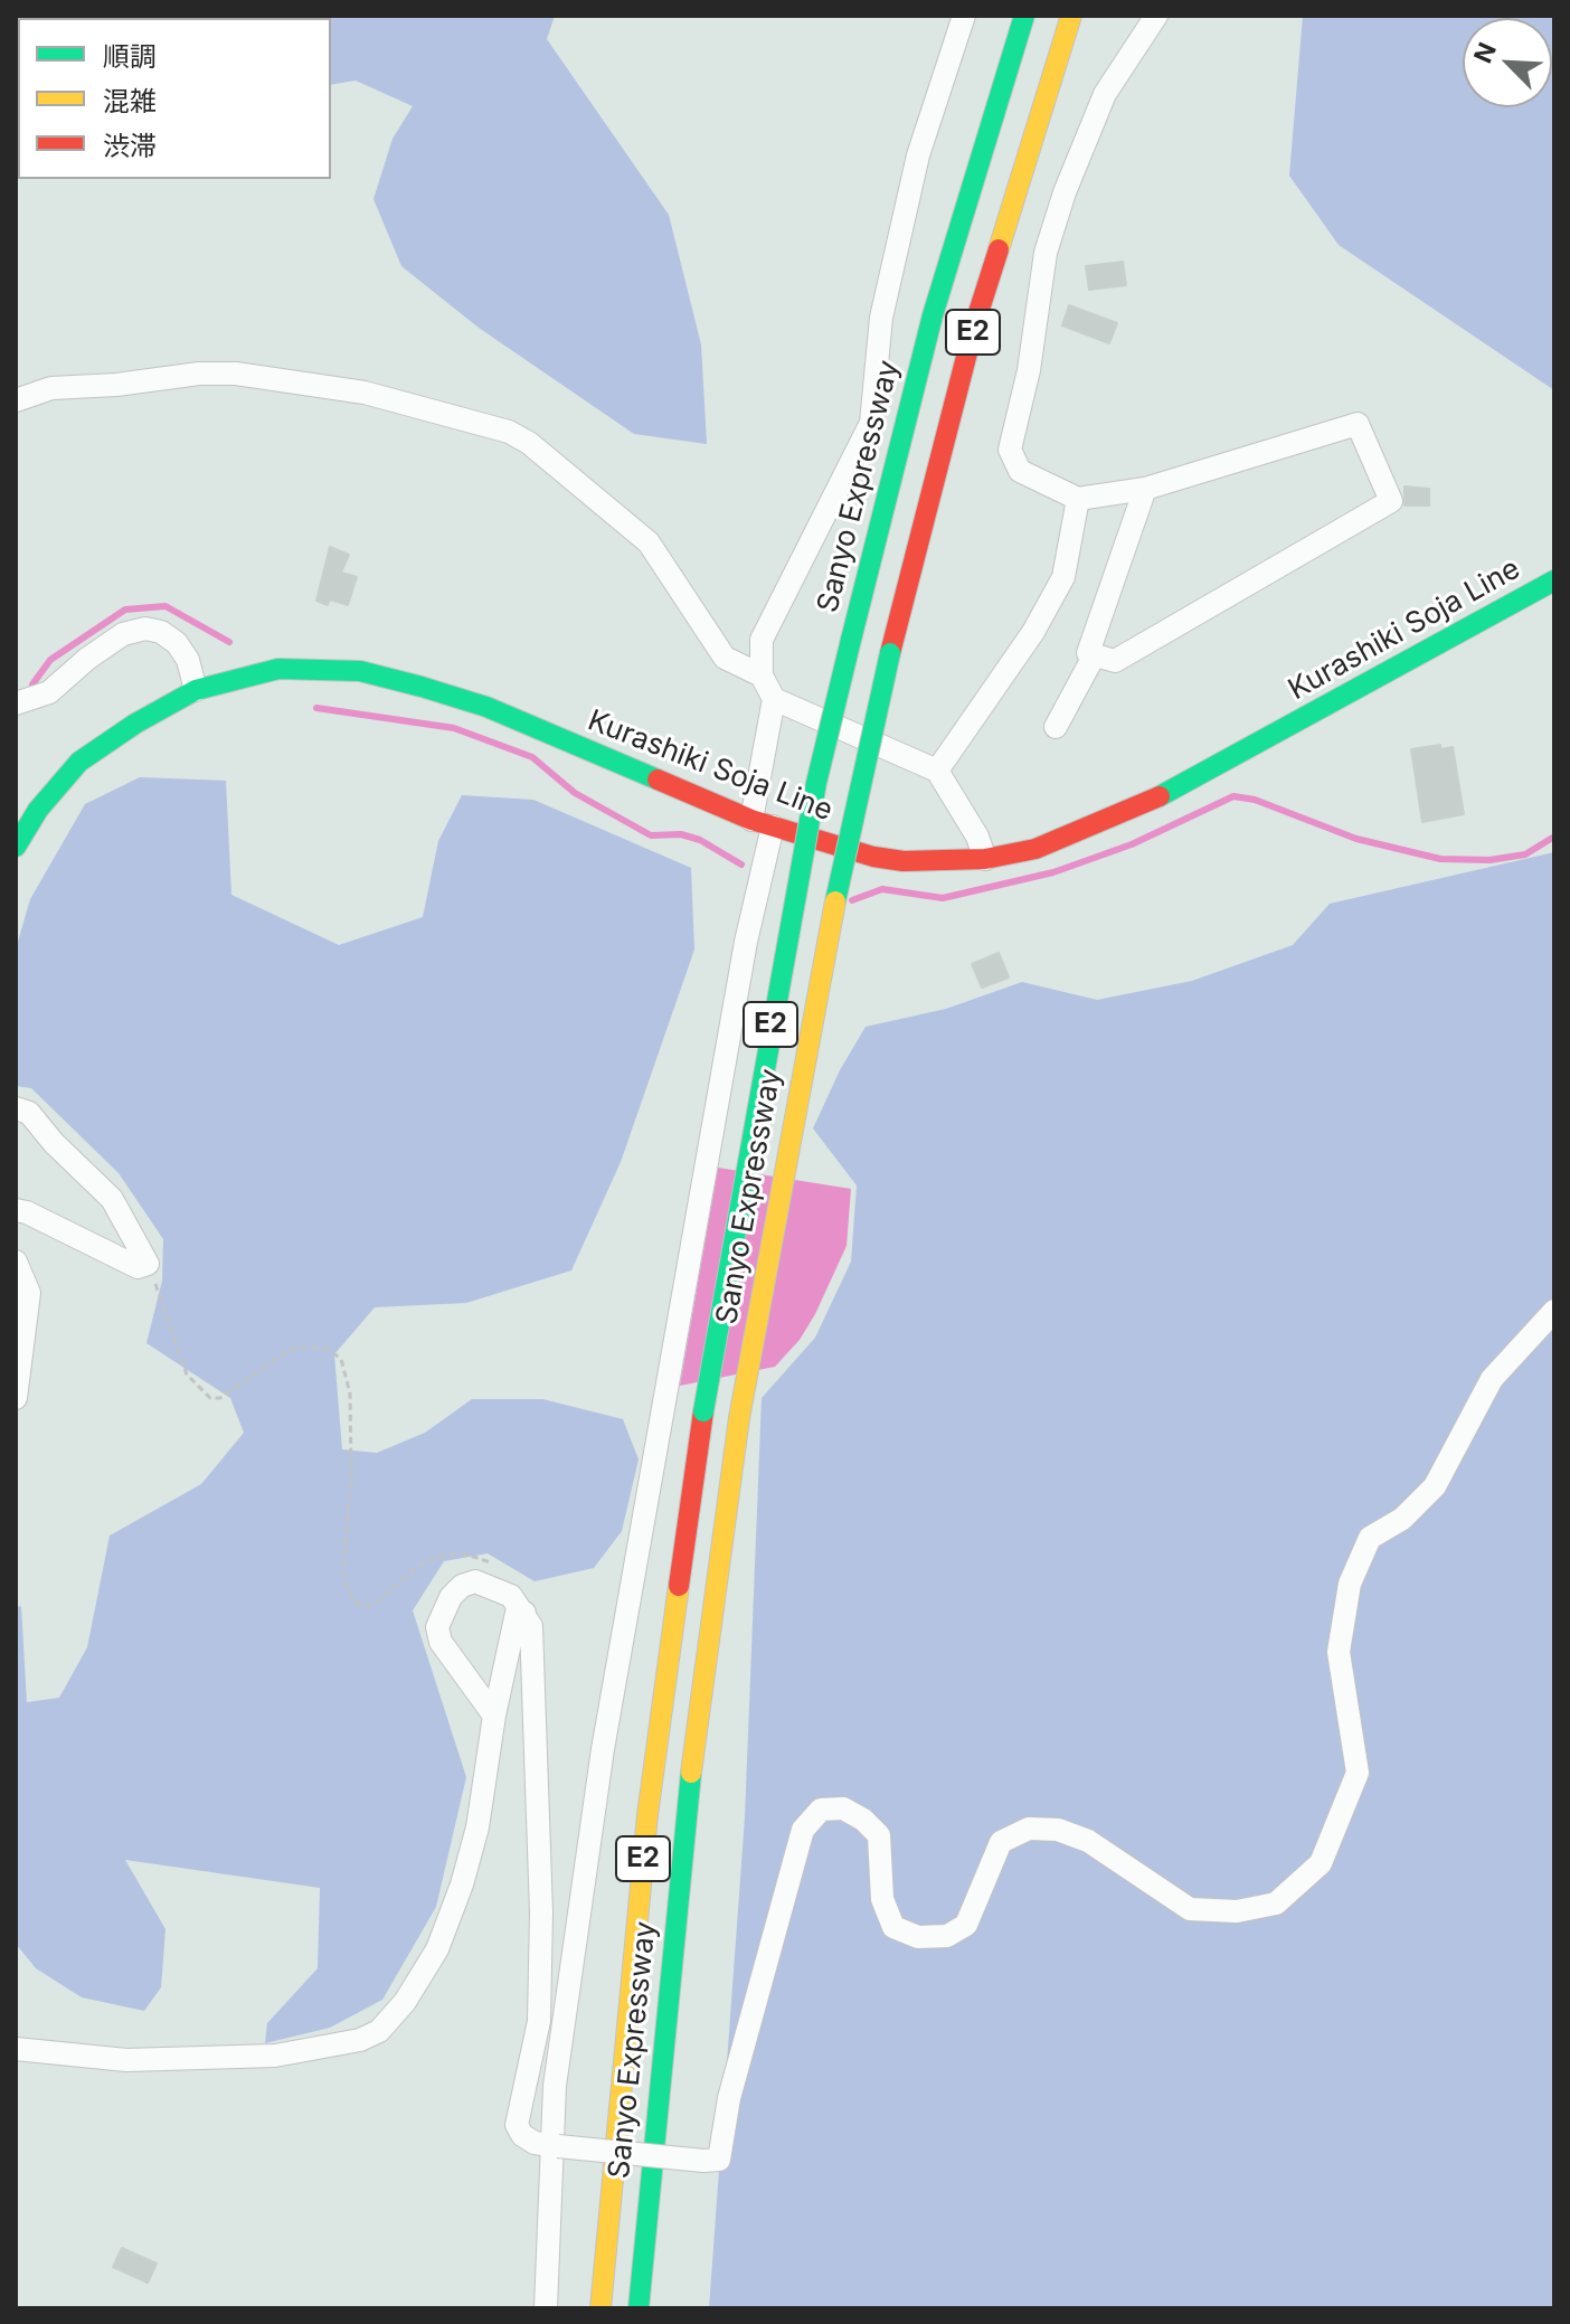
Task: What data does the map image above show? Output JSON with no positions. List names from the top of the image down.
{
  "streets": {
    "main road": ["E2", "Sanyo Expressway", "Kurashiki Soja Line"]
  },
  "legend": ["順調", "混雑", "渋滞"],
  "north": "top left"
}
